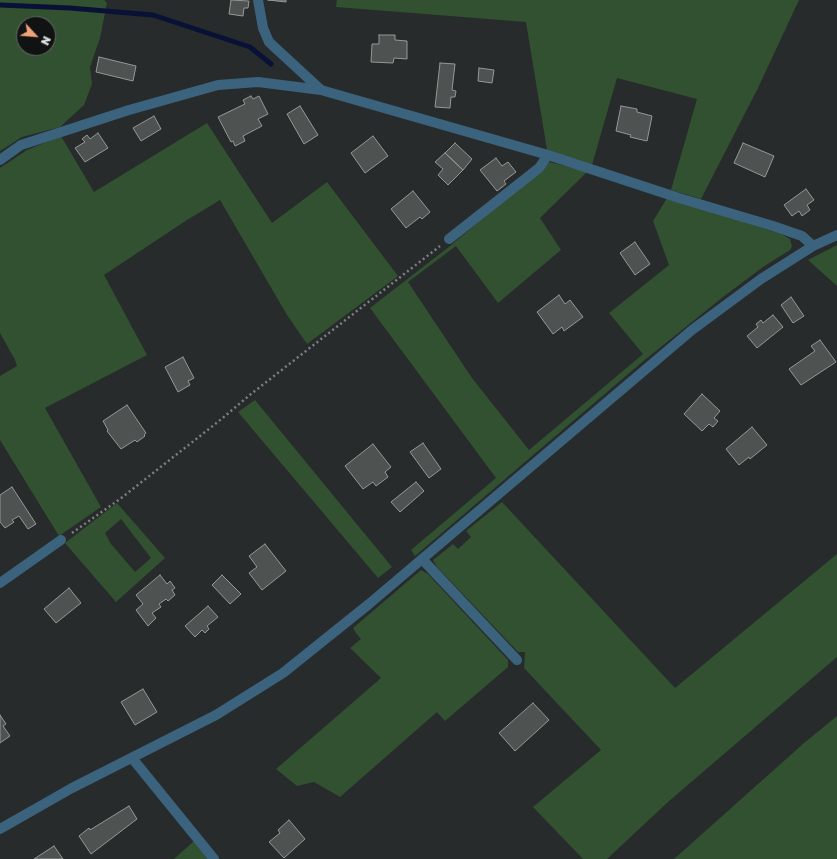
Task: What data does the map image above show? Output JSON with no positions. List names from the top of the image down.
{
  "north": "bottom right"
}
